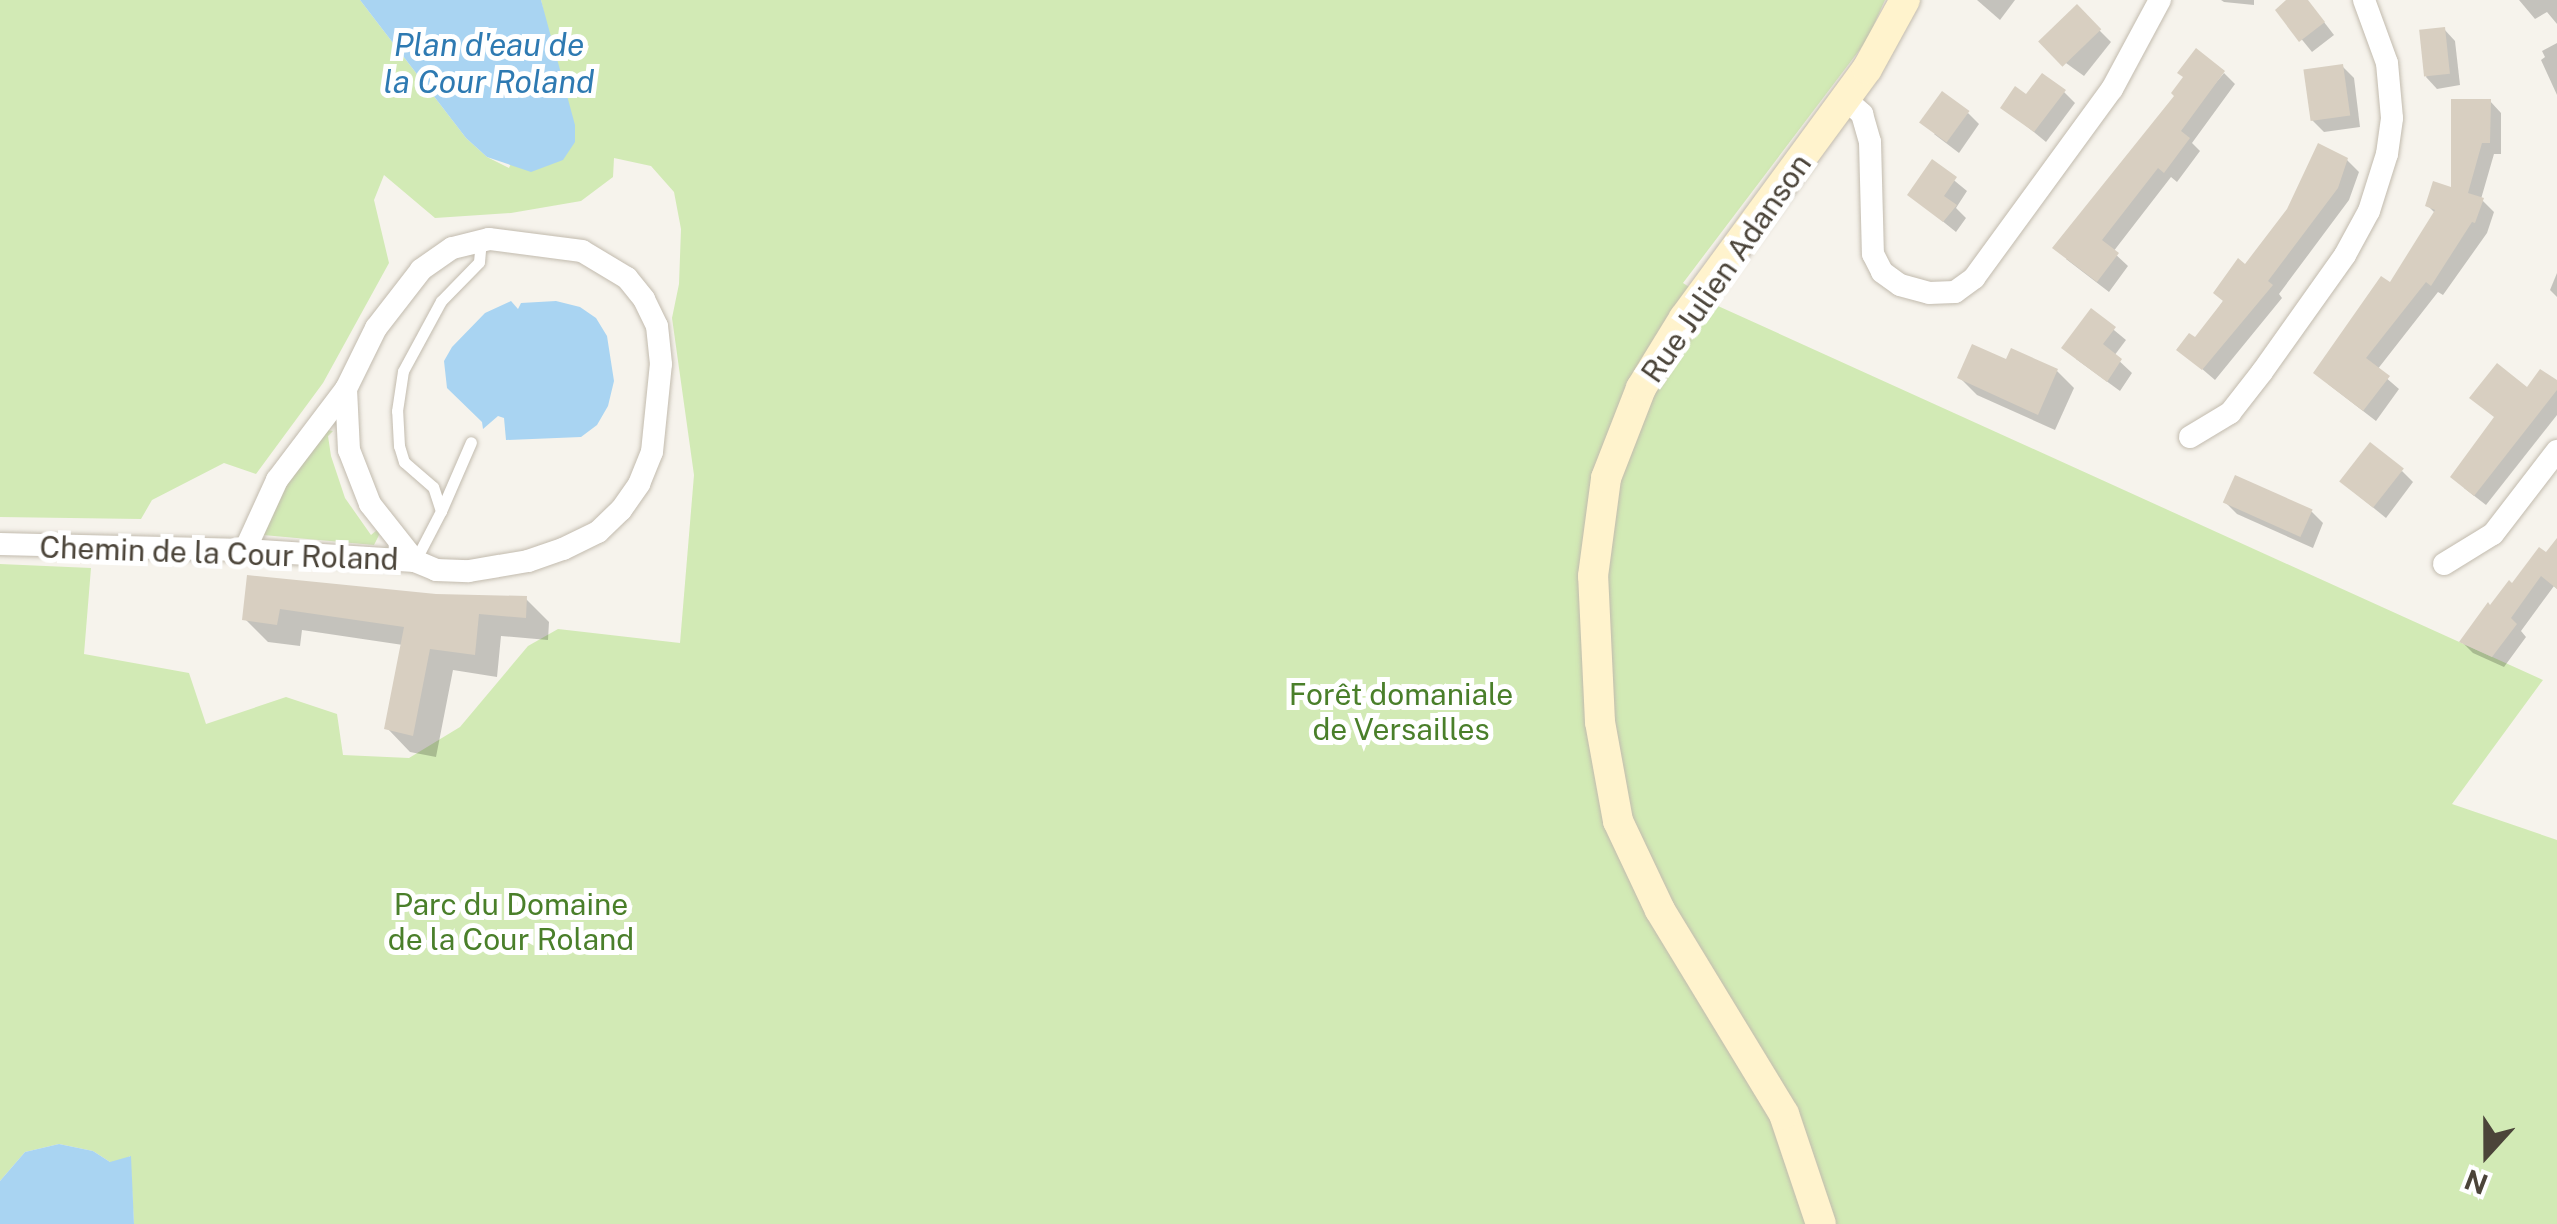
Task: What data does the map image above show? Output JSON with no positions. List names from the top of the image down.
{
  "streets": {
    "main road": ["Rue Julien Adanson"],
    "street": ["Chemin de la Cour Roland"]
  },
  "water": ["Plan d'eau de la Cour Roland"],
  "parks": ["Forêt domaniale de Versailles", "Parc du Domaine de la Cour Roland"],
  "north": "bottom"
}
